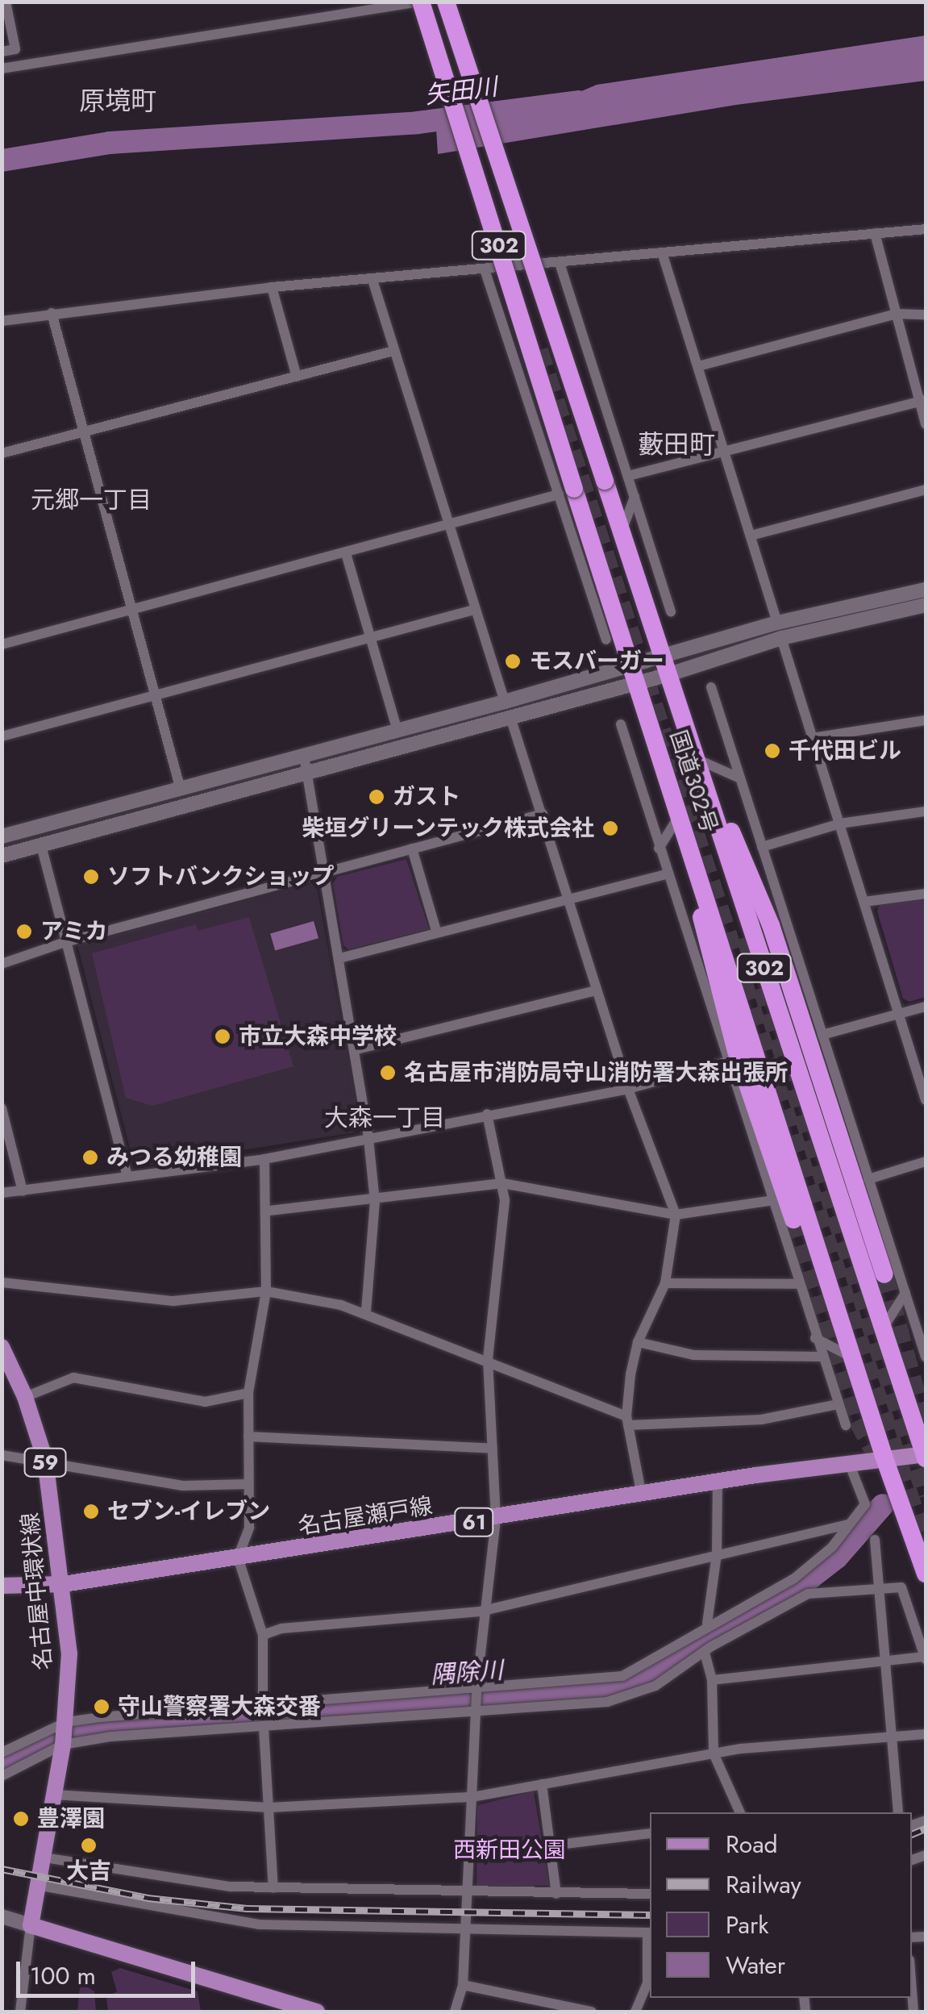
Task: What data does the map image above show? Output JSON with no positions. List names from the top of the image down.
{
  "streets": {
    "highway": ["302", "国道302号"],
    "main road": [
      "59",
      "名古屋瀬戸線",
      "61",
      "名古屋中環状線"
    ]
  },
  "crossings": [
    ["国道302号", "名古屋瀬戸線"],
    ["名古屋瀬戸線", "名古屋中環状線"]
  ],
  "districts": [
    "原境町",
    "藪田町",
    "元郷一丁目",
    "大森一丁目"
  ],
  "water": ["矢田川", "隅除川"],
  "parks": ["西新田公園"],
  "places": [
    "モスバーガー",
    "千代田ビル",
    "ガスト",
    "柴垣グリーンテック株式会社",
    "ソフトバンクショップ",
    "アミカ",
    "市立大森中学校",
    "名古屋市消防局守山消防署大森出張所",
    "みつる幼稚園",
    "セブン-イレブン",
    "守山警察署大森交番",
    "豊澤園",
    "大吉"
  ],
  "legend": [
    "Road",
    "Railway",
    "Park",
    "Water"
  ],
  "scale_bar": "100 m"
}
